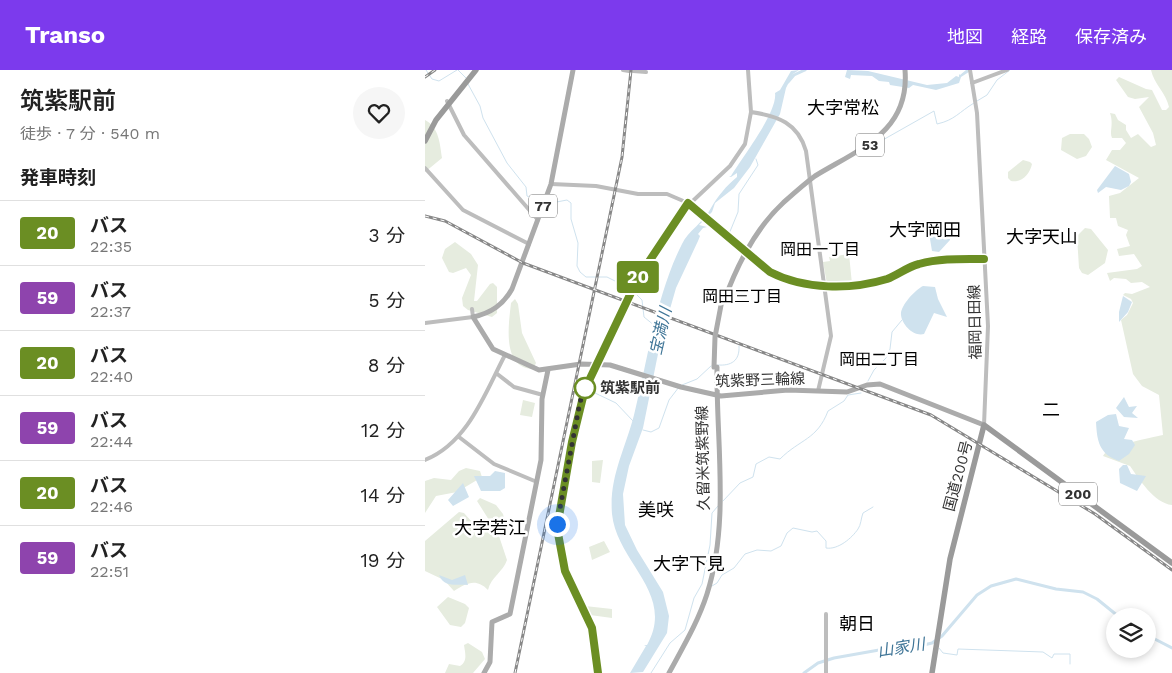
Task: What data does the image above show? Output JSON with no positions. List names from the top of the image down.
{
  "streets": {
    "highway": ["国道200号", "200"],
    "main road": [
      "53",
      "77",
      "筑紫野三輪線",
      "久留米筑紫野線"
    ],
    "street": ["福岡日田線"]
  },
  "crossings": [
    ["77", "筑紫野三輪線"],
    ["福岡日田線", "筑紫野三輪線"],
    ["福岡日田線", "国道200号"],
    ["筑紫野三輪線", "久留米筑紫野線"],
    ["筑紫野三輪線", "国道200号"]
  ],
  "districts": [
    "大字常松",
    "大字岡田",
    "大字天山",
    "岡田一丁目",
    "岡田三丁目",
    "岡田二丁目",
    "二",
    "美咲",
    "大字若江",
    "大字下見",
    "朝日"
  ],
  "water": ["宝満川", "山家川"],
  "places": ["筑紫駅前"],
  "lines": ["bus line 20"],
  "page": {
    "header": "Transo",
    "nav": ["地図", "経路", "保存済み"],
    "heading": [
      ["筑紫駅前", "徒歩 · 7 分 · 540 m"],
      "発車時刻"
    ],
    "on_map": "20",
    "list": [
      {
        "mark": "20",
        "name": "バス",
        "note": "22:35",
        "value": "3 分"
      },
      {
        "mark": "59",
        "name": "バス",
        "note": "22:37",
        "value": "5 分"
      },
      {
        "mark": "20",
        "name": "バス",
        "note": "22:40",
        "value": "8 分"
      },
      {
        "mark": "59",
        "name": "バス",
        "note": "22:44",
        "value": "12 分"
      },
      {
        "mark": "20",
        "name": "バス",
        "note": "22:46",
        "value": "14 分"
      },
      {
        "mark": "59",
        "name": "バス",
        "note": "22:51",
        "value": "19 分"
      }
    ]
  }
}
